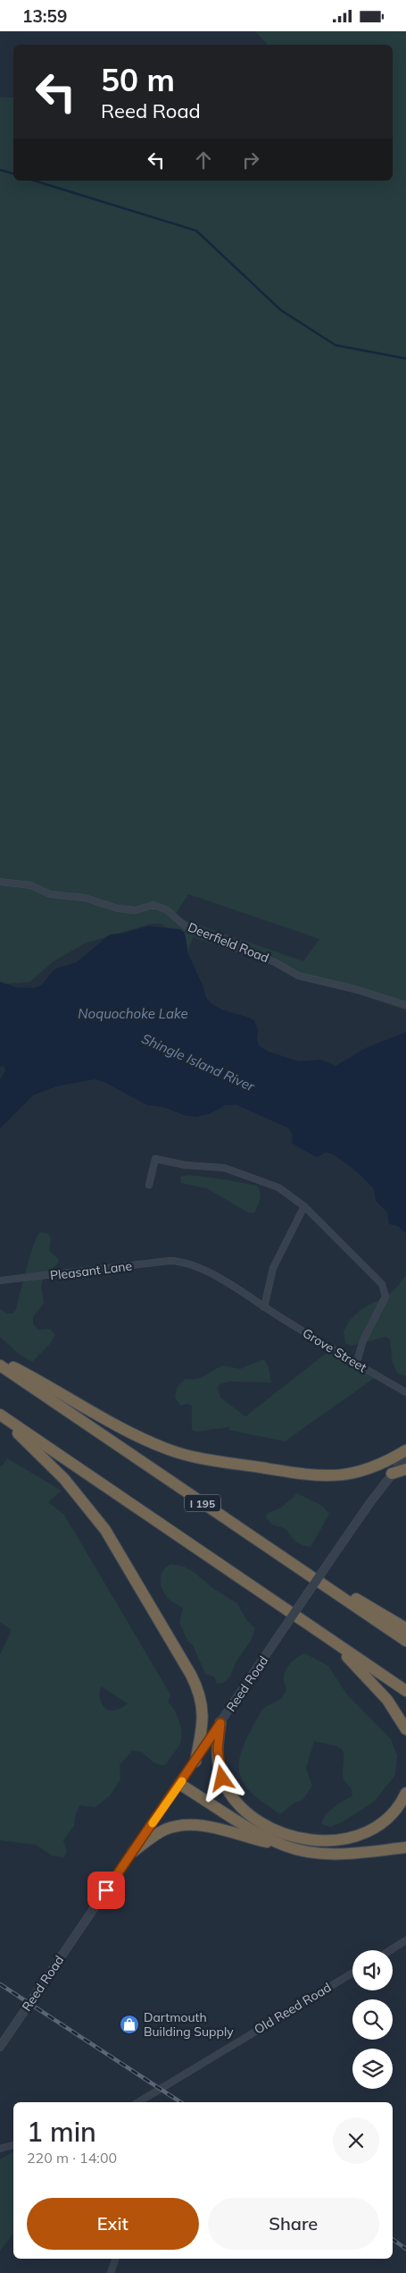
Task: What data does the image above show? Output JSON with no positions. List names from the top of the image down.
{
  "streets": {
    "highway": ["I 195"],
    "street": [
      "Deerfield Road",
      "Pleasant Lane",
      "Grove Street",
      "Reed Road",
      "Old Reed Road"
    ]
  },
  "crossings": [
    ["Pleasant Lane", "Grove Street"]
  ],
  "water": ["Noquochoke Lake", "Shingle Island River"],
  "places": {
    "shop": ["Dartmouth Building Supply"]
  },
  "page": {
    "status": "13:59",
    "turn": ["50 m", "Reed Road"],
    "heading": ["1 min", "220 m · 14:00"],
    "buttons": ["Exit", "Share"]
  }
}
